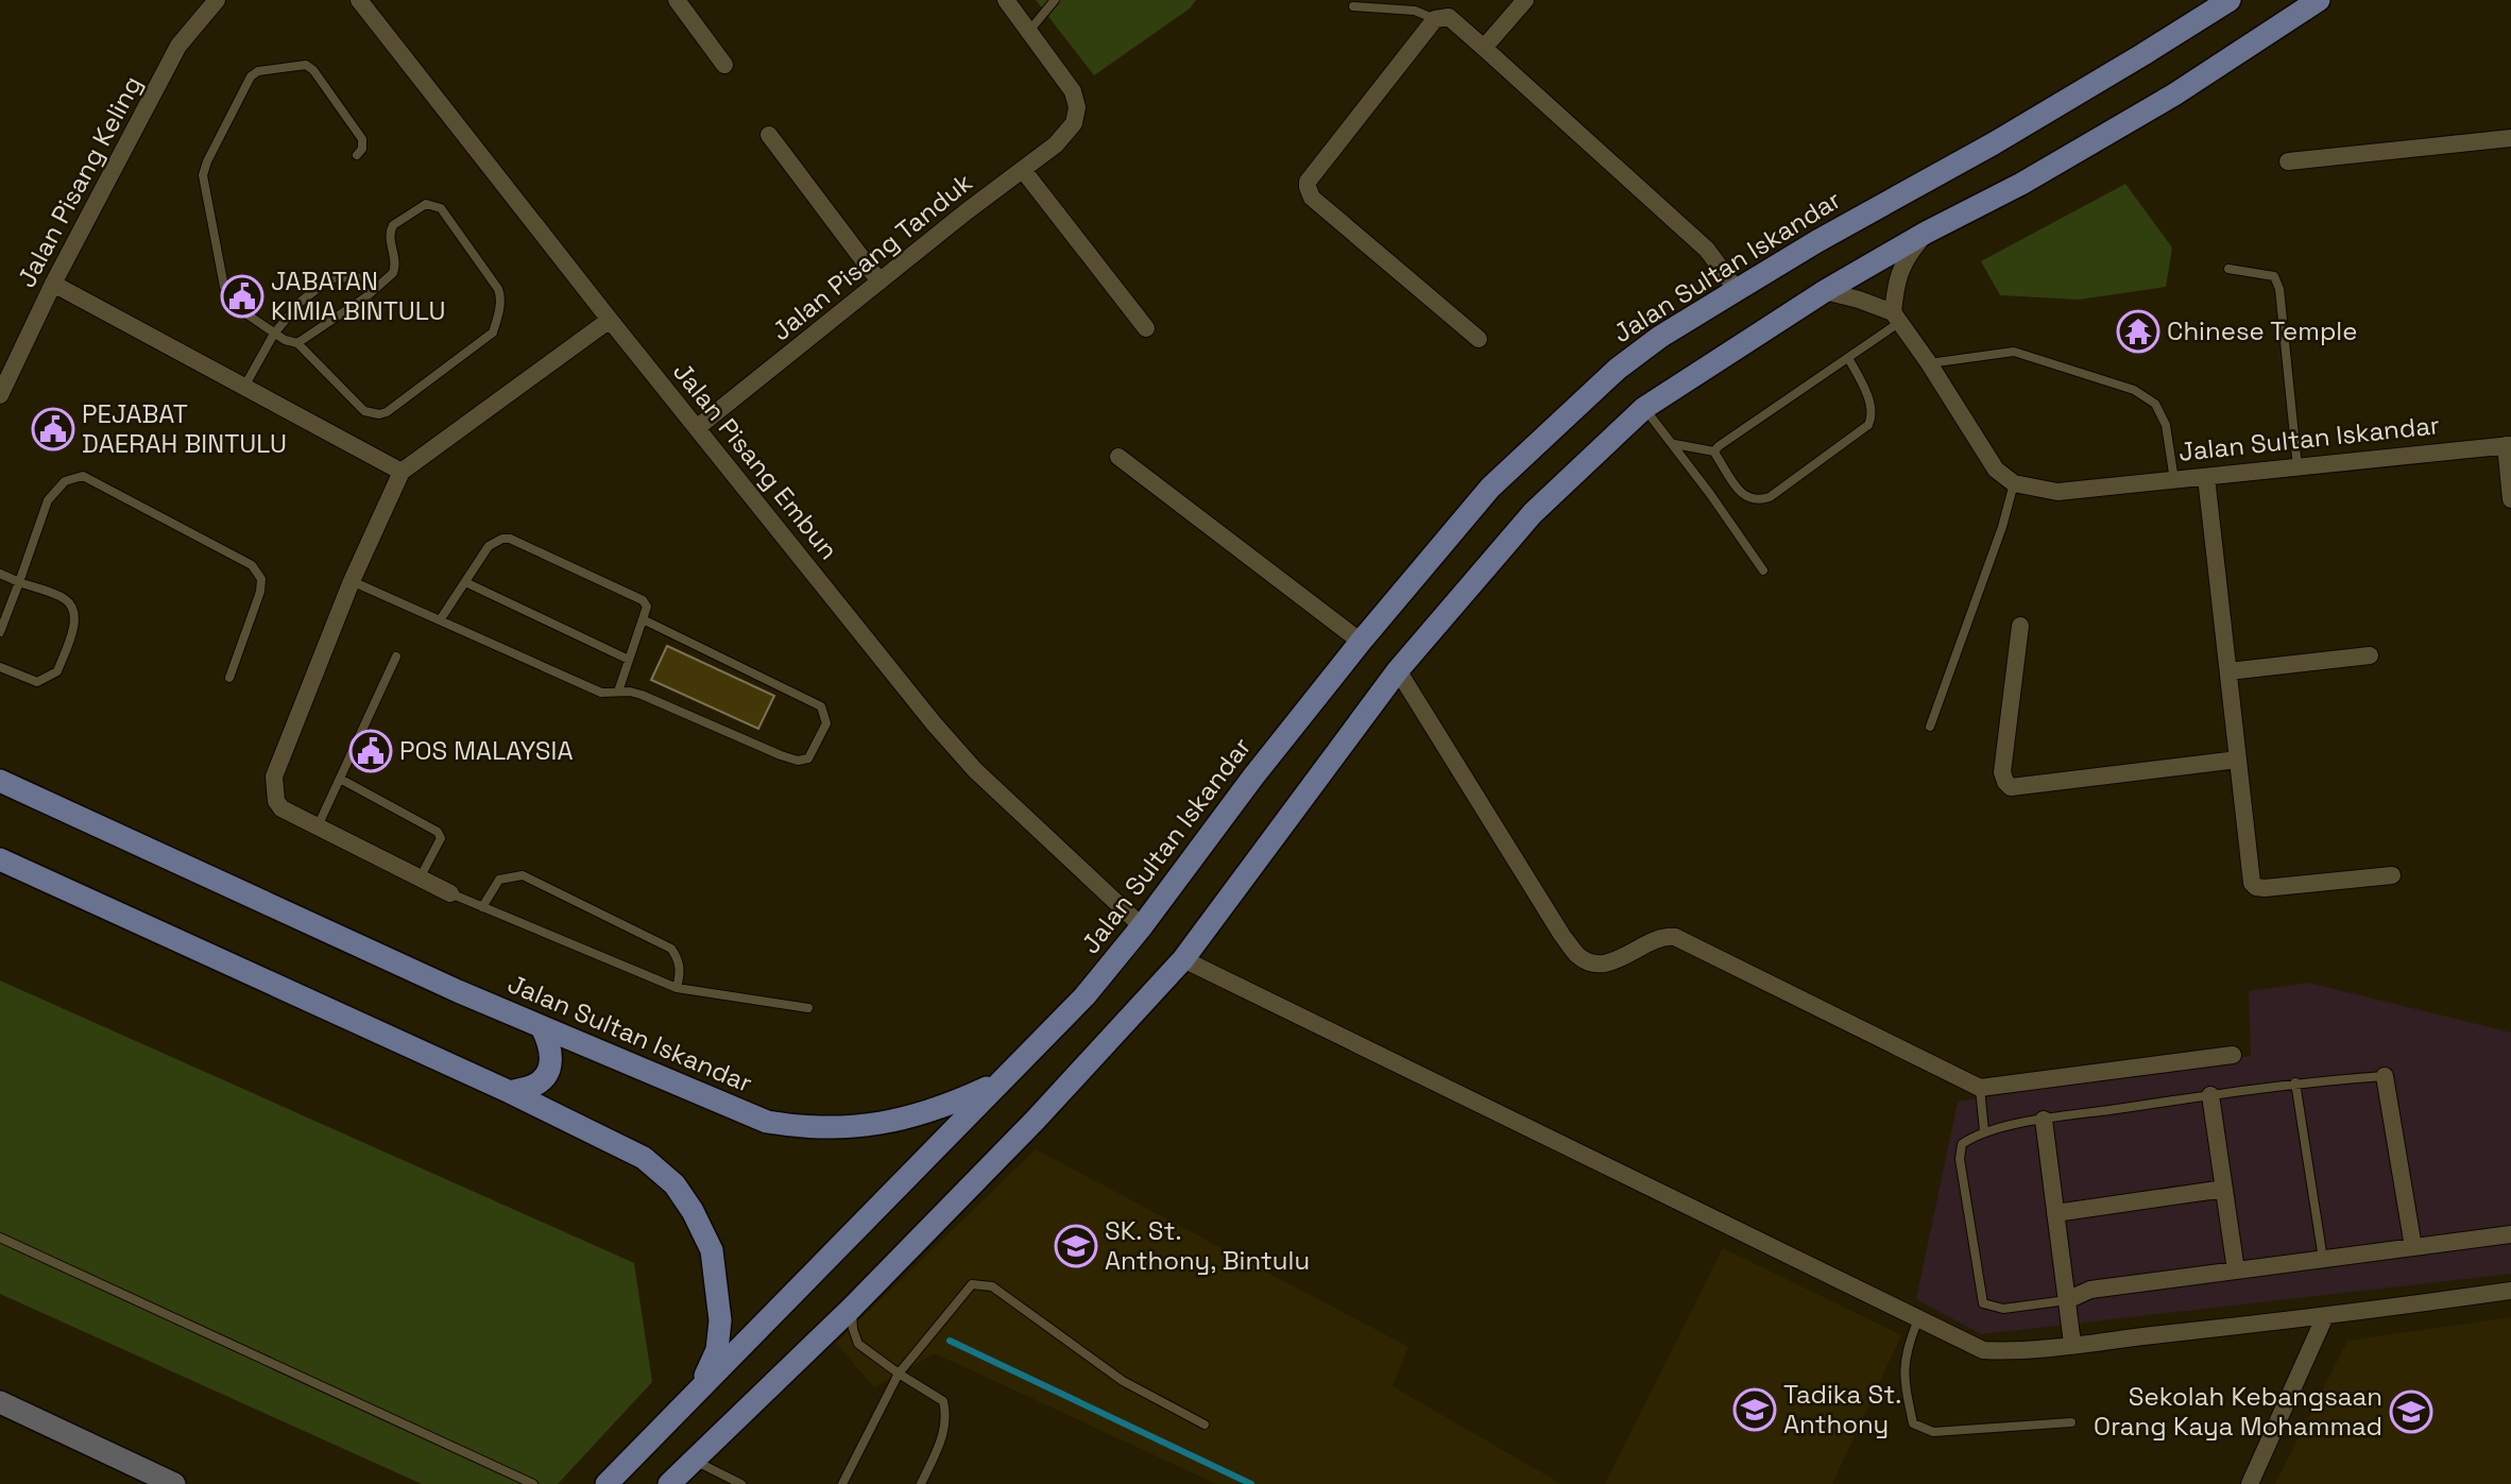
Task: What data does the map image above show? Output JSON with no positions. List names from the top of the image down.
{
  "streets": {
    "main road": ["Jalan Sultan Iskandar"],
    "street": ["Jalan Pisang Keling", "Jalan Pisang Tanduk", "Jalan Pisang Embun"]
  },
  "crossings": [
    ["Jalan Pisang Tanduk", "Jalan Pisang Embun"],
    ["Jalan Sultan Iskandar", "Jalan Pisang Embun"]
  ],
  "places": {
    "public building": ["JABATAN KIMIA BINTULU", "PEJABAT DAERAH BINTULU", "POS MALAYSIA"],
    "temple": ["Chinese Temple"],
    "school or university": ["SK. St. Anthony, Bintulu", "Tadika St. Anthony", "Sekolah Kebangsaan Orang Kaya Mohammad"]
  }
}
